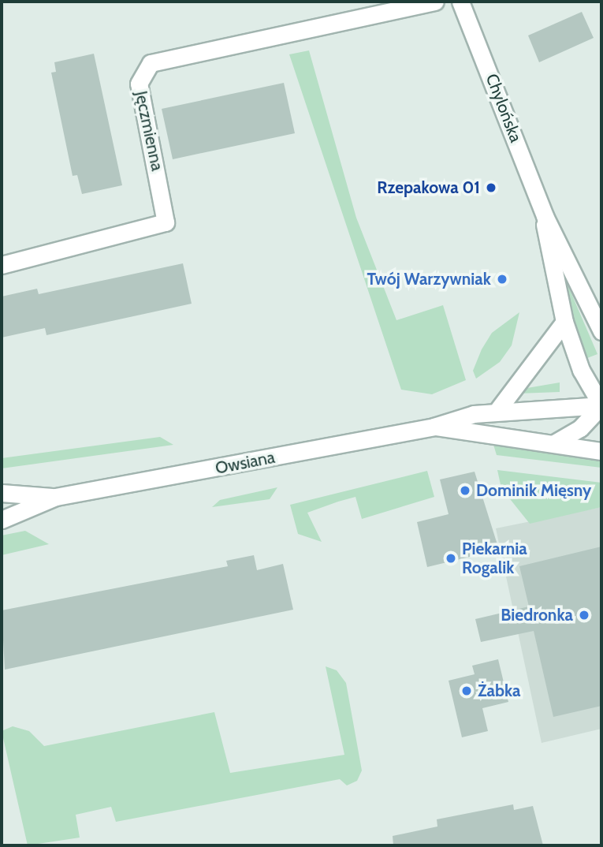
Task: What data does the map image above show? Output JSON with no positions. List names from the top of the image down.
{
  "streets": {
    "street": ["Chylońska", "Jęczmienna", "Owsiana"]
  },
  "crossings": [
    ["Chylońska", "Owsiana"]
  ],
  "places": [
    "Rzepakowa 01",
    "Twój Warzywniak",
    "Dominik Mięsny",
    "Piekarnia Rogalik",
    "Biedronka",
    "Żabka"
  ]
}
